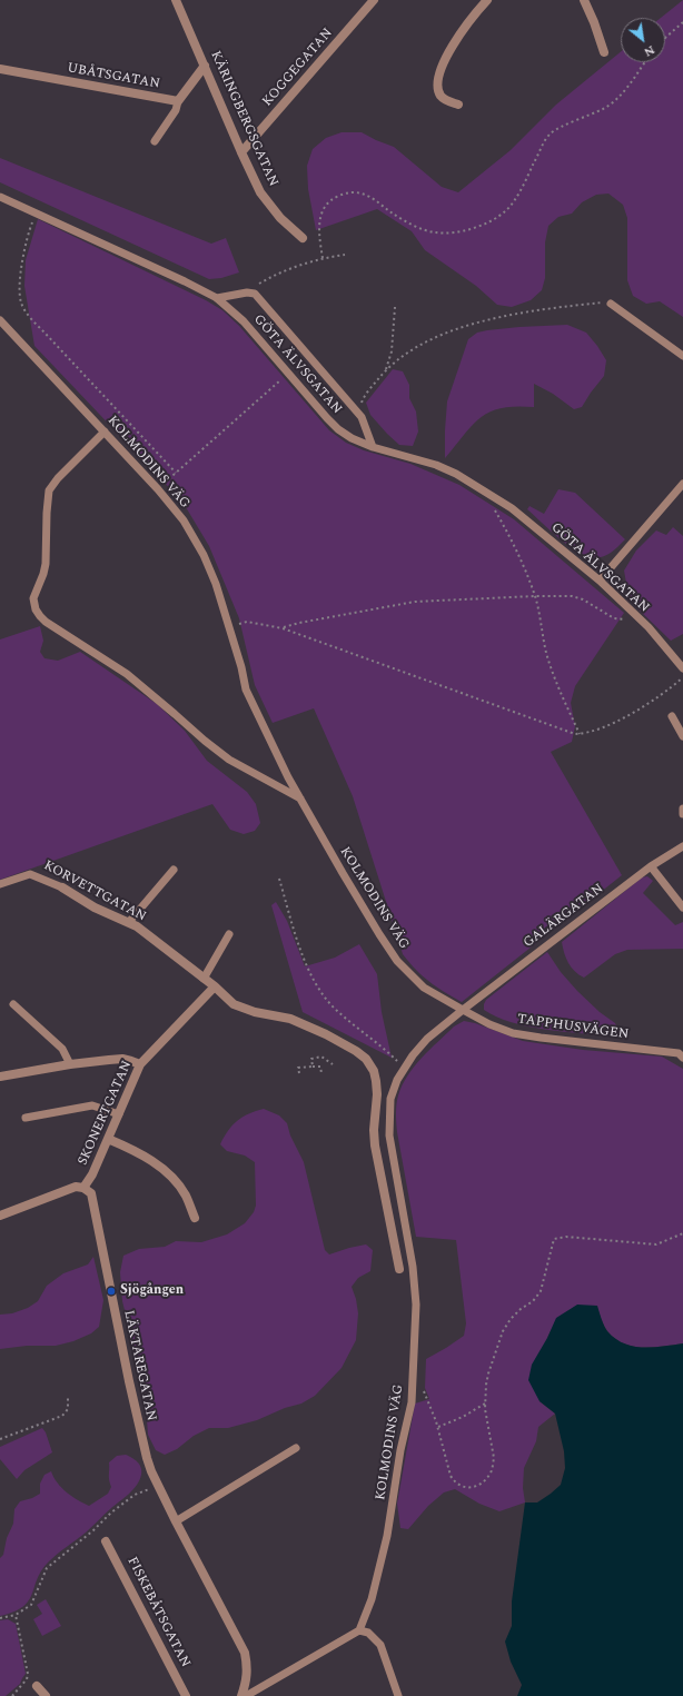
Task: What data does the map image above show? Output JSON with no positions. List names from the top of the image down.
{
  "streets": {
    "street": [
      "KOGGEGATAN",
      "UBÅTSGATAN",
      "KÄRINGBERGSGATAN",
      "KORVETTGATAN",
      "SKONERTGATAN",
      "LÄKTAREGATAN",
      "FISKEBÅTSGATAN"
    ],
    "lane": [
      "GÖTA ÄLVSGATAN",
      "KOLMODINS VÄG",
      "GALÄRGATAN",
      "TAPPHUSVÄGEN"
    ]
  },
  "crossings": [
    ["KOGGEGATAN", "KÄRINGBERGSGATAN"],
    ["KOLMODINS VÄG", "GALÄRGATAN"],
    ["KOLMODINS VÄG", "TAPPHUSVÄGEN"],
    ["KORVETTGATAN", "SKONERTGATAN"],
    ["GALÄRGATAN", "TAPPHUSVÄGEN"],
    ["SKONERTGATAN", "LÄKTAREGATAN"]
  ],
  "places": ["Sjögången"],
  "north": "bottom right"
}
